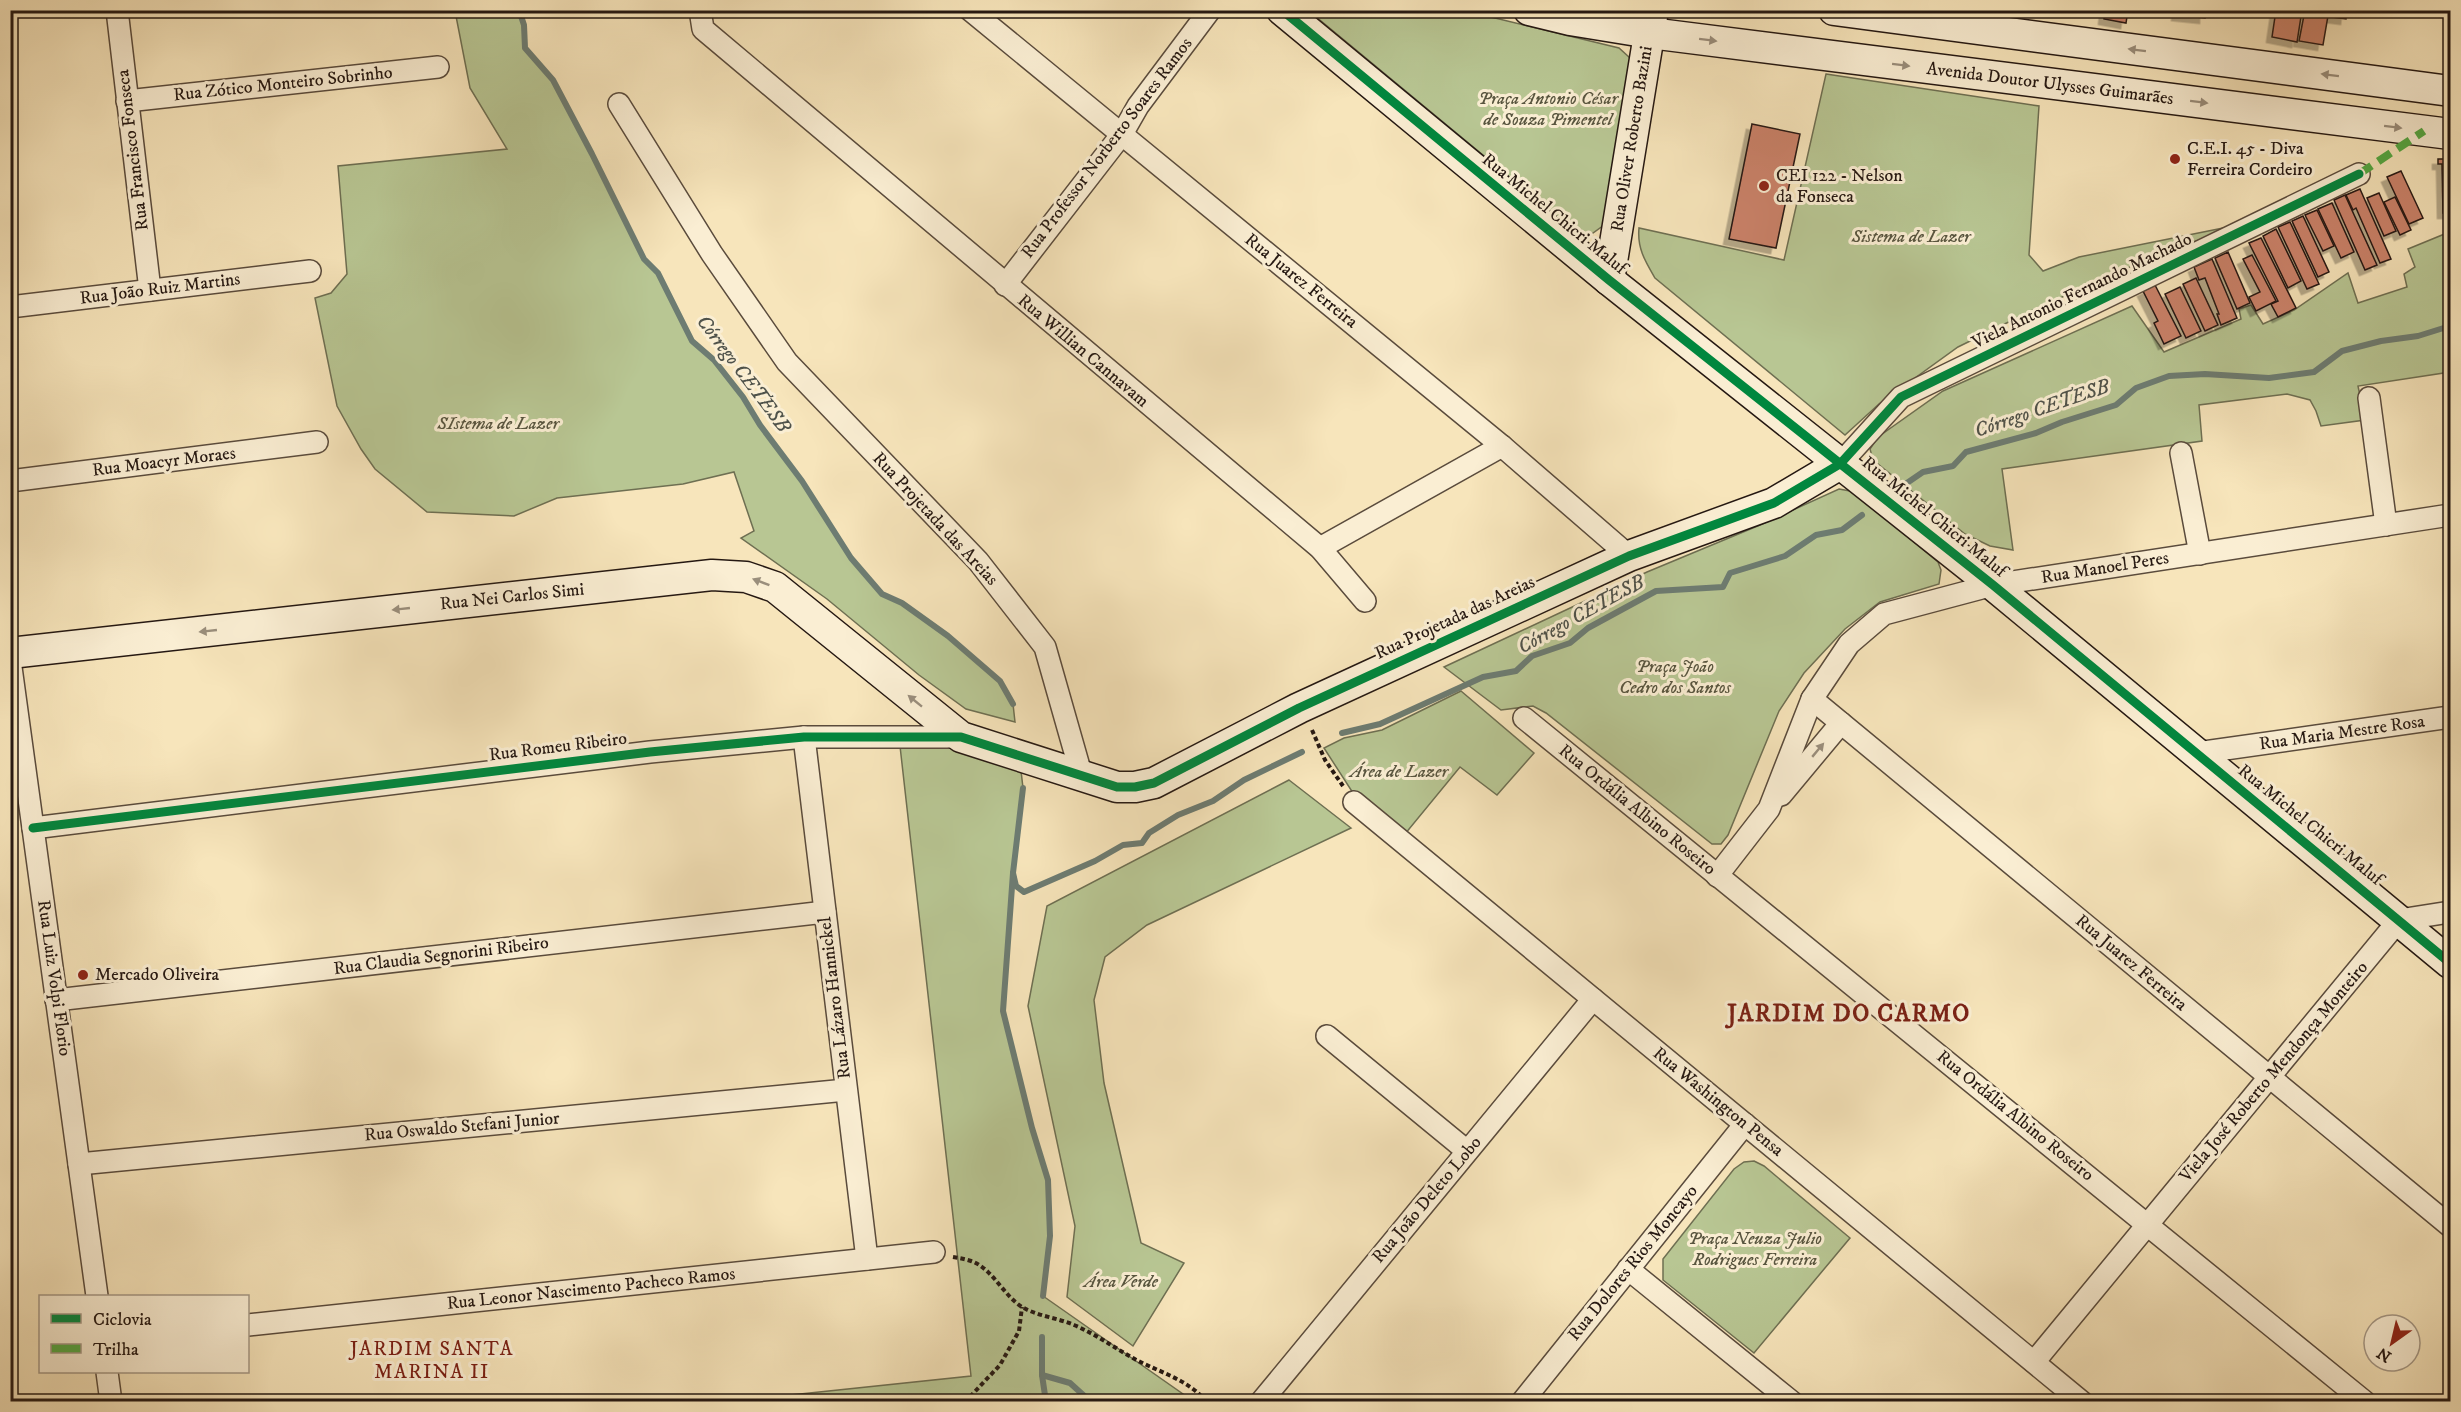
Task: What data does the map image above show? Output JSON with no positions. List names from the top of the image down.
{
  "streets": {
    "street": [
      "Rua Zótico Monteiro Sobrinho",
      "Avenida Doutor Ulysses Guimarães",
      "Rua Oliver Roberto Bazini",
      "Rua Professor Norberto Soares Ramos",
      "Rua Francisco Fonseca",
      "Rua Michel Chicri Maluf",
      "Rua Juarez Ferreira",
      "Rua João Ruiz Martins",
      "Viela Antonio Fernando Machado",
      "Rua Willian Cannavam",
      "Rua Moacyr Moraes",
      "Rua Projetada das Areias",
      "Rua Manoel Peres",
      "Rua Nei Carlos Simi",
      "Rua Maria Mestre Rosa",
      "Rua Romeu Ribeiro",
      "Rua Ordália Albino Roseiro",
      "Rua Claudia Segnorini Ribeiro",
      "Rua Luiz Volpi Florio",
      "Rua Lázaro Hannickel",
      "Viela José Roberto Mendonça Monteiro",
      "Rua Washington Pensa",
      "Rua Oswaldo Stefani Junior",
      "Rua João Deleto Lobo",
      "Rua Dolores Rios Moncayo",
      "Rua Leonor Nascimento Pacheco Ramos"
    ]
  },
  "crossings": [
    ["Rua Zótico Monteiro Sobrinho", "Rua Francisco Fonseca"],
    ["Avenida Doutor Ulysses Guimarães", "Rua Oliver Roberto Bazini"],
    ["Rua Oliver Roberto Bazini", "Rua Michel Chicri Maluf"],
    ["Rua Professor Norberto Soares Ramos", "Rua Juarez Ferreira"],
    ["Rua Professor Norberto Soares Ramos", "Rua Willian Cannavam"],
    ["Rua Francisco Fonseca", "Rua João Ruiz Martins"],
    ["Rua Michel Chicri Maluf", "Viela Antonio Fernando Machado"],
    ["Rua Michel Chicri Maluf", "Rua Projetada das Areias"],
    ["Rua Michel Chicri Maluf", "Rua Manoel Peres"],
    ["Rua Michel Chicri Maluf", "Rua Maria Mestre Rosa"],
    ["Rua Michel Chicri Maluf", "Viela José Roberto Mendonça Monteiro"],
    ["Rua Juarez Ferreira", "Rua Projetada das Areias"],
    ["Rua Juarez Ferreira", "Rua Manoel Peres"],
    ["Rua Juarez Ferreira", "Viela José Roberto Mendonça Monteiro"],
    ["Viela Antonio Fernando Machado", "Rua Projetada das Areias"],
    ["Rua Projetada das Areias", "Rua Romeu Ribeiro"],
    ["Rua Manoel Peres", "Rua Ordália Albino Roseiro"],
    ["Rua Nei Carlos Simi", "Rua Romeu Ribeiro"],
    ["Rua Romeu Ribeiro", "Rua Luiz Volpi Florio"],
    ["Rua Romeu Ribeiro", "Rua Lázaro Hannickel"],
    ["Rua Ordália Albino Roseiro", "Viela José Roberto Mendonça Monteiro"],
    ["Rua Claudia Segnorini Ribeiro", "Rua Luiz Volpi Florio"],
    ["Rua Claudia Segnorini Ribeiro", "Rua Lázaro Hannickel"],
    ["Rua Luiz Volpi Florio", "Rua Oswaldo Stefani Junior"],
    ["Rua Lázaro Hannickel", "Rua Oswaldo Stefani Junior"],
    ["Rua Lázaro Hannickel", "Rua Leonor Nascimento Pacheco Ramos"],
    ["Viela José Roberto Mendonça Monteiro", "Rua Washington Pensa"],
    ["Rua Washington Pensa", "Rua João Deleto Lobo"],
    ["Rua Washington Pensa", "Rua Dolores Rios Moncayo"]
  ],
  "one_way": ["Rua Nei Carlos Simi"],
  "districts": ["JARDIM DO CARMO", "JARDIM SANTA MARINA II"],
  "water": ["Córrego CETESB"],
  "parks": [
    "Praça Antonio César de Souza Pimentel",
    "Sistema de Lazer",
    "SIstema de Lazer",
    "Praça João Cedro dos Santos",
    "Área de Lazer",
    "Praça Neuza Julio Rodrigues Ferreira",
    "Área Verde"
  ],
  "places": ["C.E.I. 45 - Diva Ferreira Cordeiro", "CEI 122 - Nelson da Fonseca", "Mercado Oliveira"],
  "legend": ["Ciclovia", "Trilha"],
  "north": "bottom left"
}
